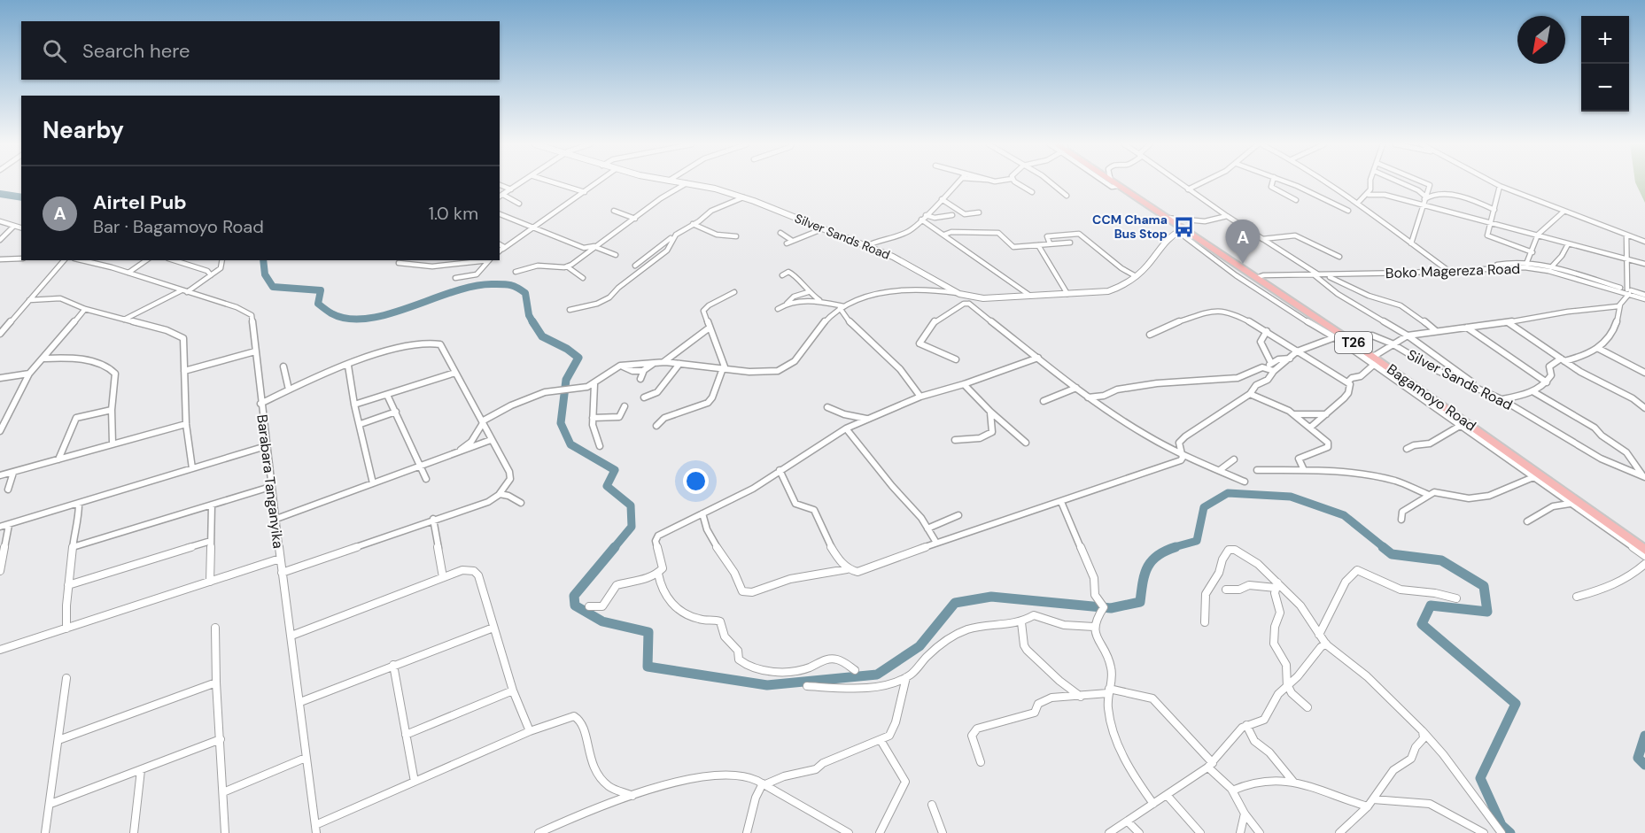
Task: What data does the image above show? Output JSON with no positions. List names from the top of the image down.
{
  "streets": {
    "highway": ["T26", "Bagamoyo Road"],
    "street": ["Silver Sands Road", "Boko Magereza Road", "Barabara Tanganyika"]
  },
  "crossings": [
    ["Silver Sands Road", "Bagamoyo Road"],
    ["Boko Magereza Road", "Bagamoyo Road"]
  ],
  "places": {
    "bus stop": ["CCM Chama Bus Stop"]
  },
  "north": "bottom left",
  "page": {
    "map_buttons": ["+", "−"],
    "search": "Search here",
    "heading": "Nearby",
    "list": [
      {
        "mark": "A",
        "name": "Airtel Pub",
        "note": "Bar · Bagamoyo Road",
        "value": "1.0 km"
      }
    ],
    "pins": "A"
  }
}
